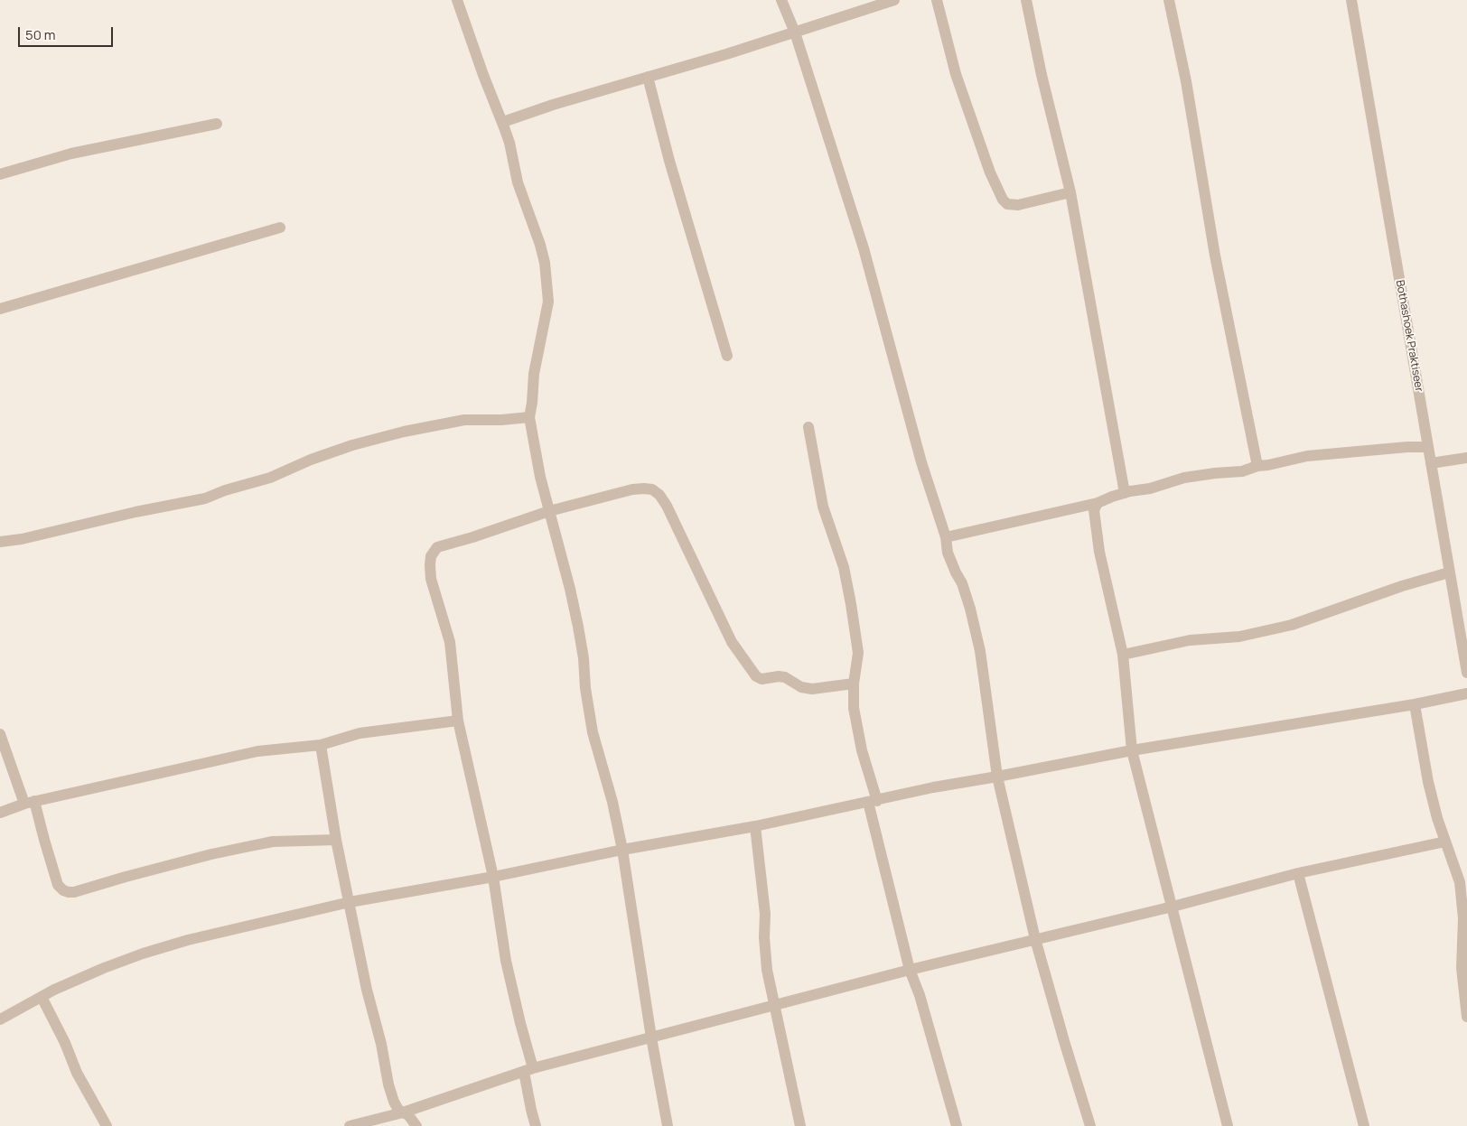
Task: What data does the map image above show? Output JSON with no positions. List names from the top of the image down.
{
  "streets": {
    "street": ["Bothashoek Praktiseer"]
  },
  "scale_bar": "50 m"
}
